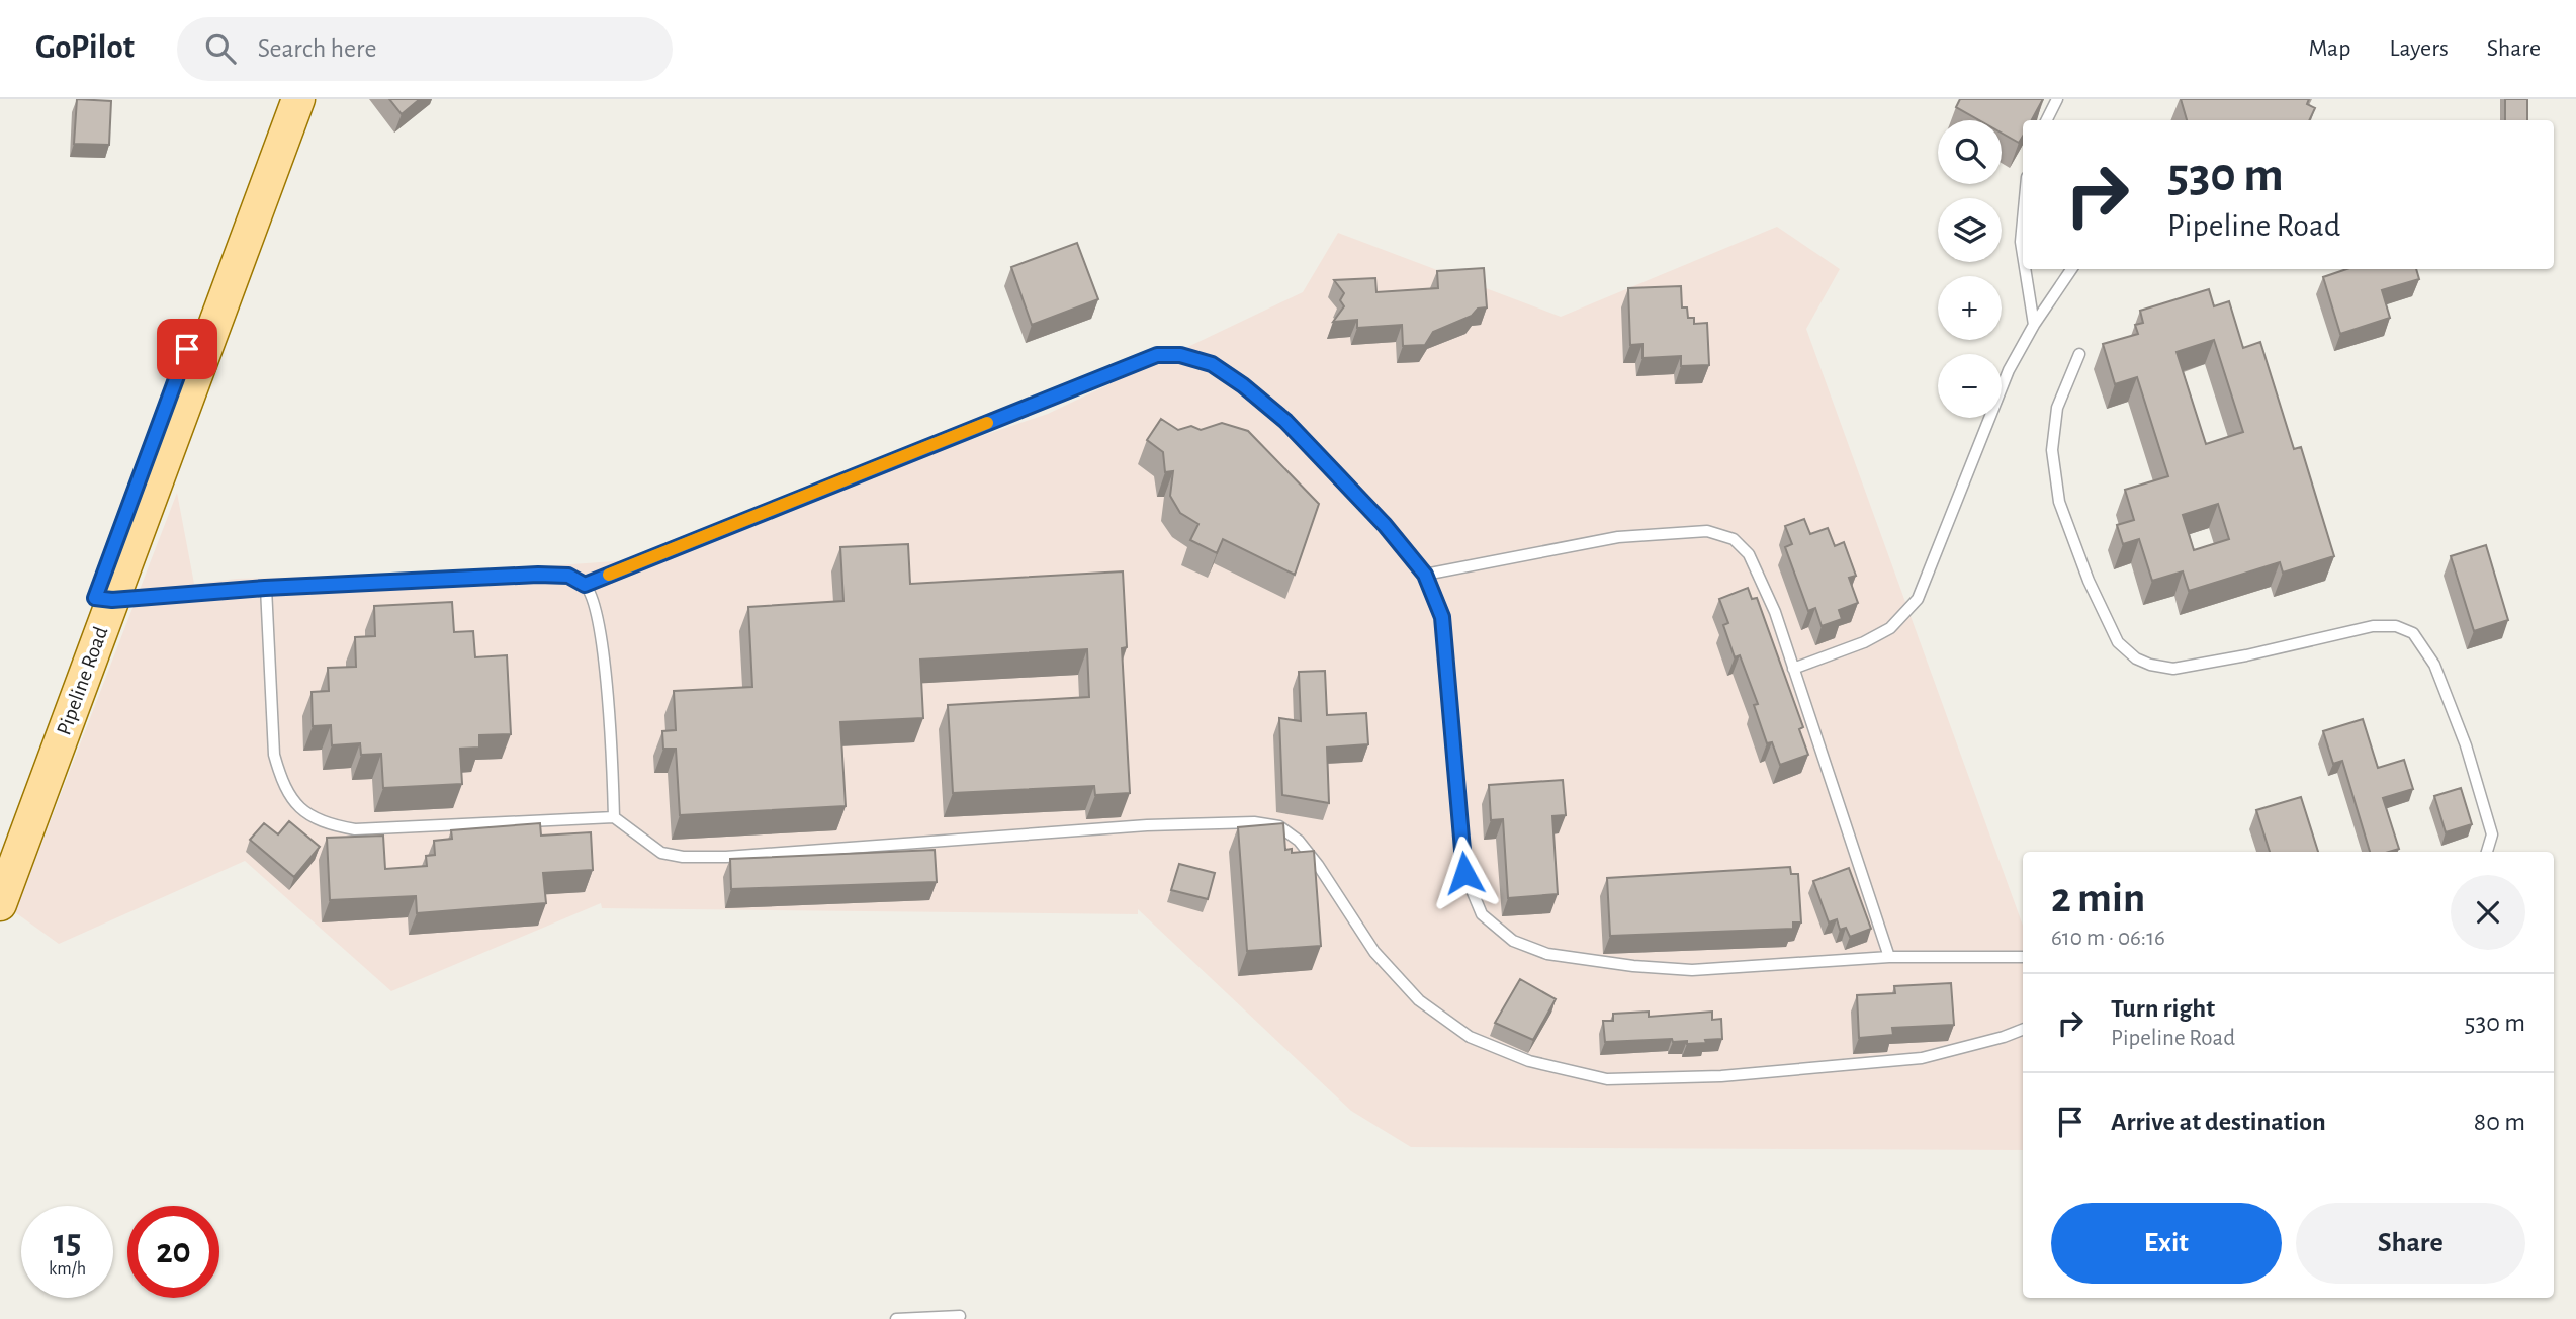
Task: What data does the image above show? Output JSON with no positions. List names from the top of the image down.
{
  "streets": {
    "main road": ["Pipeline Road"]
  },
  "page": {
    "header": "GoPilot",
    "search": "Search here",
    "nav": ["Map", "Layers", "Share"],
    "map_buttons": ["+", "−"],
    "turn": ["530 m", "Pipeline Road"],
    "heading": ["2 min", "610 m · 06:16"],
    "list": [
      {
        "name": "Turn right",
        "note": "Pipeline Road",
        "value": "530 m"
      },
      {
        "name": "Arrive at destination",
        "value": "80 m"
      }
    ],
    "buttons": ["Exit", "Share"],
    "speed": "15 km/h",
    "limit": "20"
  }
}
